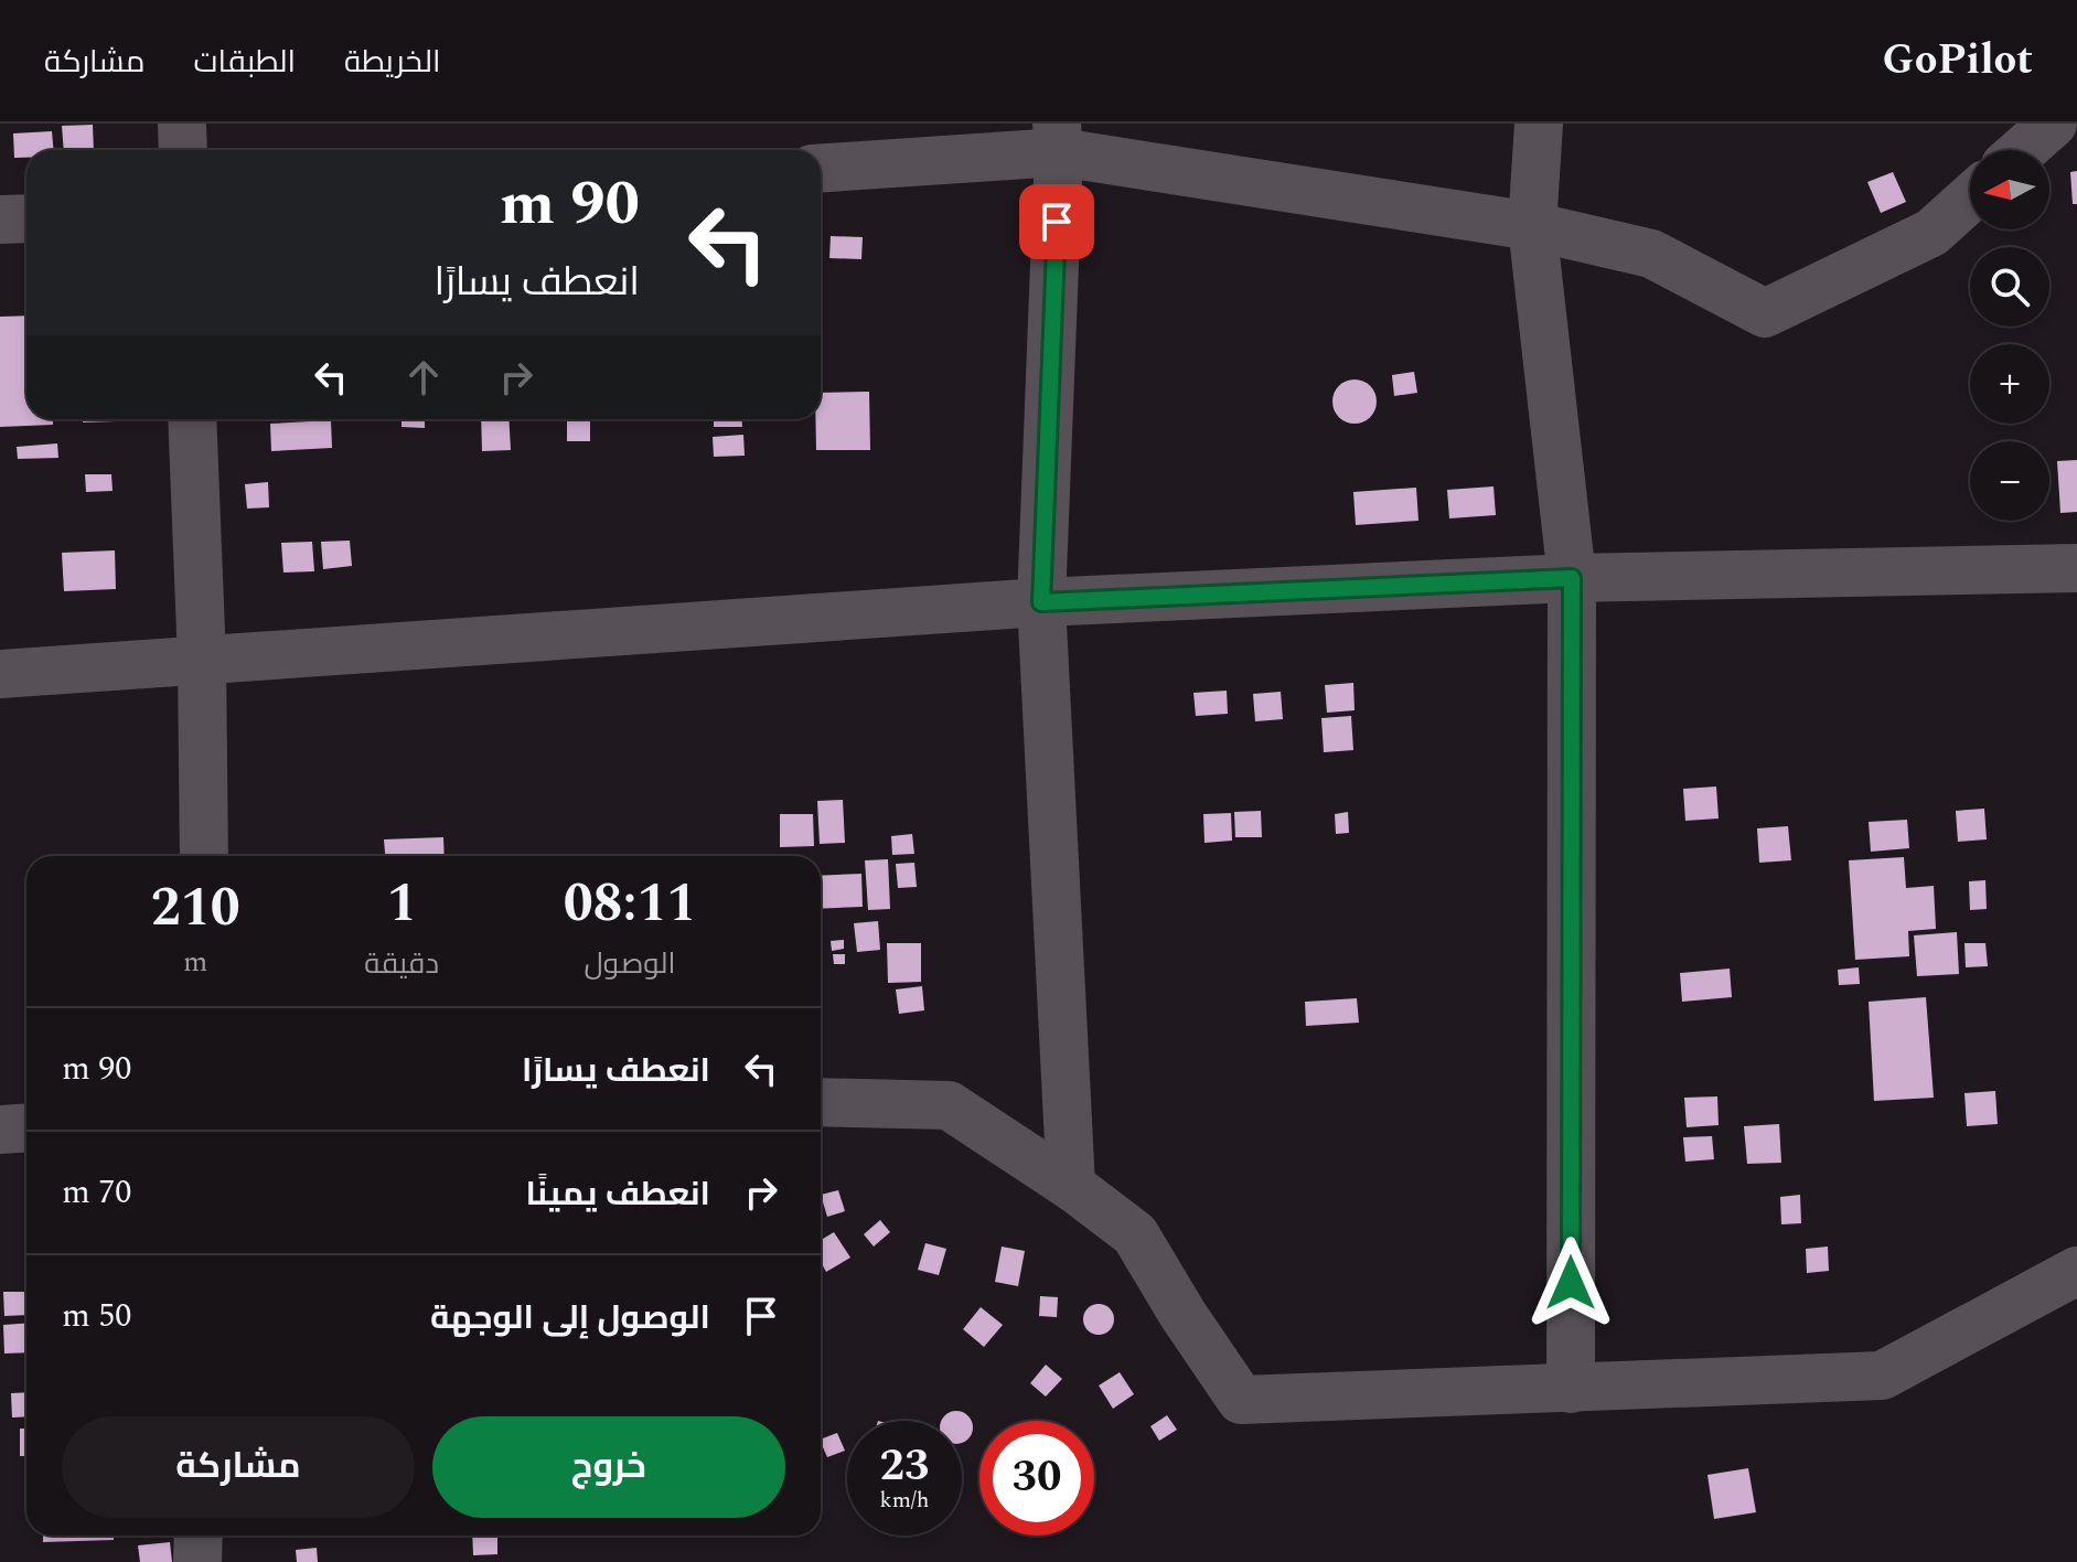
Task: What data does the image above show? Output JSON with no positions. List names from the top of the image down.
{
  "north": "left",
  "page": {
    "header": "GoPilot",
    "nav": ["الخريطة", "الطبقات", "مشاركة"],
    "map_buttons": ["+", "−"],
    "turn": ["90 m", "انعطف يسارًا"],
    "eta": [
      "08:11",
      "الوصول",
      "1",
      "دقيقة",
      "210",
      "m"
    ],
    "list": [
      {
        "name": "انعطف يسارًا",
        "value": "90 m"
      },
      {
        "name": "انعطف يمينًا",
        "value": "70 m"
      },
      {
        "name": "الوصول إلى الوجهة",
        "value": "50 m"
      }
    ],
    "buttons": ["خروج", "مشاركة"],
    "speed": "23 km/h",
    "limit": "30"
  }
}
